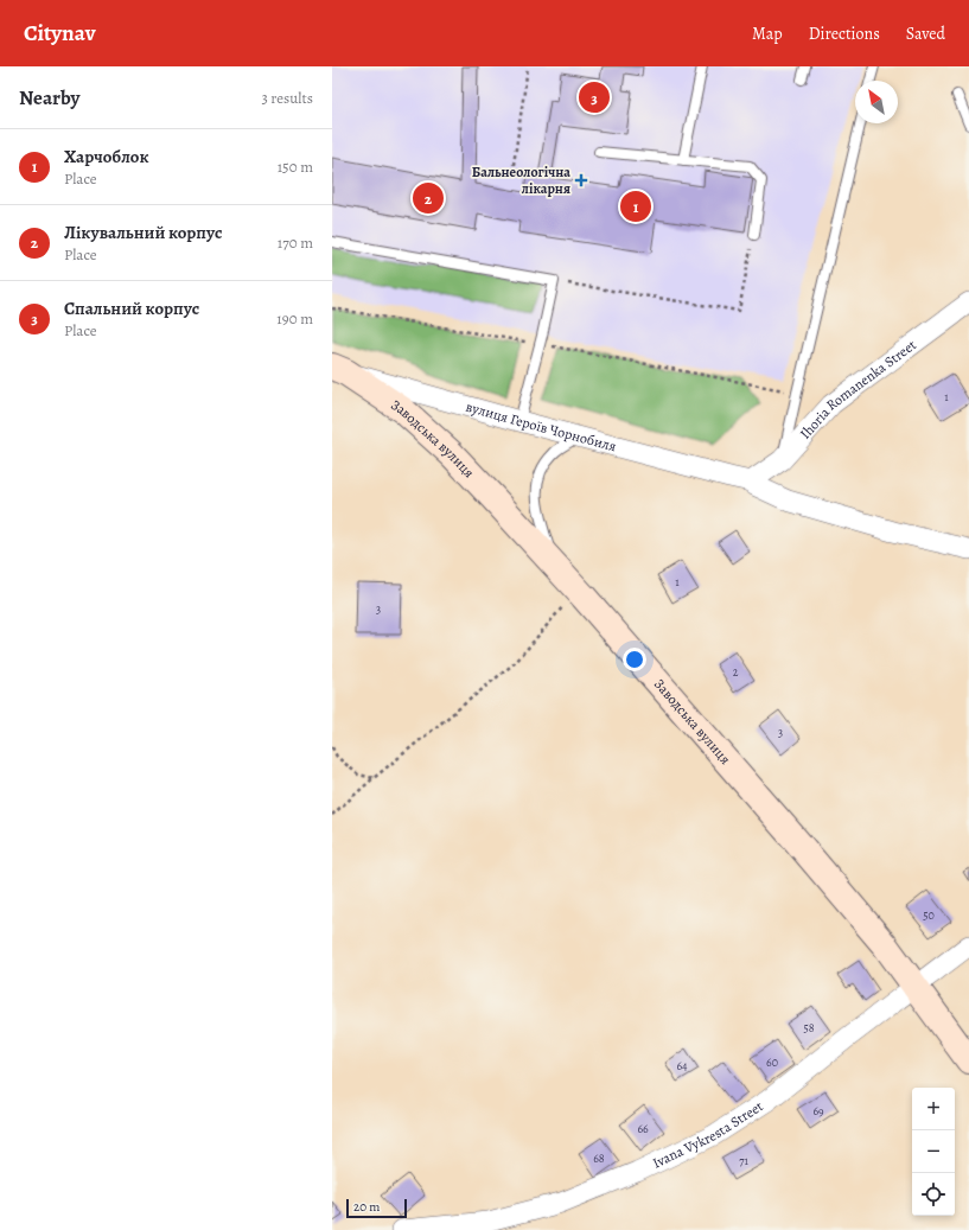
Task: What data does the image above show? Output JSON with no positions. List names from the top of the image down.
{
  "streets": {
    "street": [
      "Ihoria Romanenka Street",
      "вулиця Героїв Чорнобиля",
      "Заводська вулиця",
      "Ivana Vykresta Street"
    ]
  },
  "crossings": [
    ["Ihoria Romanenka Street", "вулиця Героїв Чорнобиля"],
    ["вулиця Героїв Чорнобиля", "Заводська вулиця"],
    ["Заводська вулиця", "Ivana Vykresta Street"]
  ],
  "places": {
    "health": ["Бальнеологічна лікарня"]
  },
  "house_numbers": [
    "1",
    "1",
    "3",
    "2",
    "3",
    "50",
    "58",
    "60",
    "64",
    "69",
    "66",
    "68",
    "71"
  ],
  "scale_bar": "20 m",
  "north": "top left",
  "page": {
    "header": "Citynav",
    "nav": ["Map", "Directions", "Saved"],
    "heading": ["Nearby", "3 results"],
    "pins": ["3", "2", "1"],
    "list": [
      {
        "mark": "1",
        "name": "Харчоблок",
        "note": "Place",
        "value": "150 m"
      },
      {
        "mark": "2",
        "name": "Лікувальний корпус",
        "note": "Place",
        "value": "170 m"
      },
      {
        "mark": "3",
        "name": "Спальний корпус",
        "note": "Place",
        "value": "190 m"
      }
    ],
    "map_buttons": ["+", "−"],
    "scale": "20 m"
  }
}
